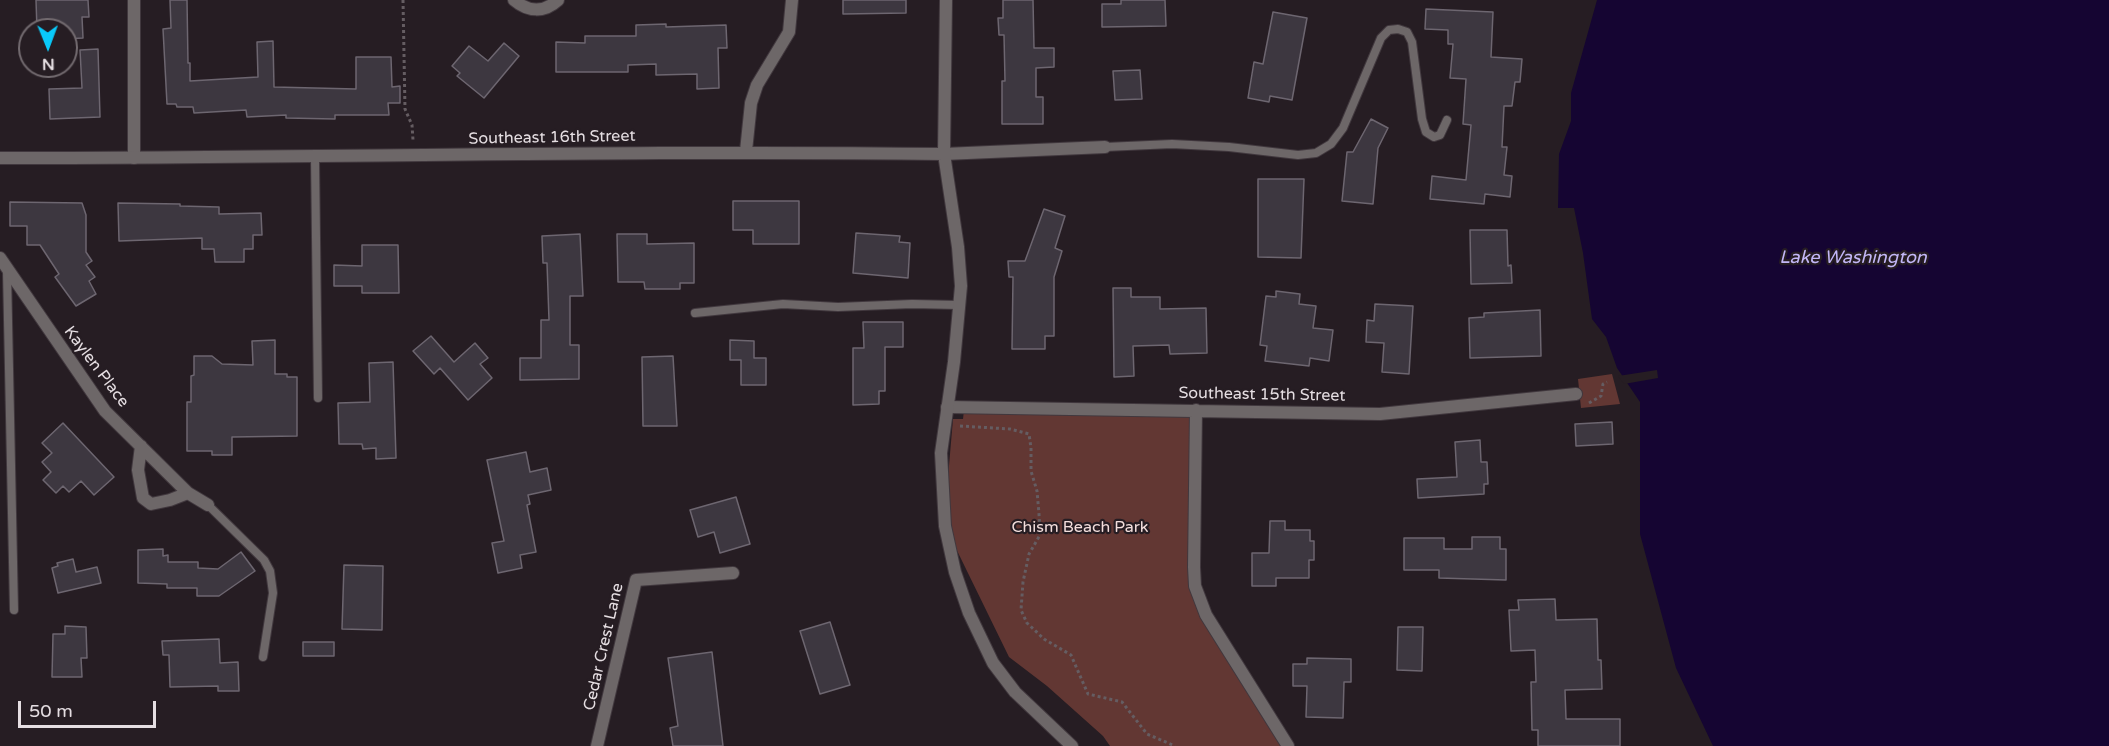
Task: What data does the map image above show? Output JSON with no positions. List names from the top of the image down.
{
  "streets": {
    "street": [
      "Southeast 16th Street",
      "Kaylen Place",
      "Southeast 15th Street",
      "Cedar Crest Lane"
    ]
  },
  "water": ["Lake Washington"],
  "parks": ["Chism Beach Park"],
  "scale_bar": "50 m",
  "north": "bottom"
}
